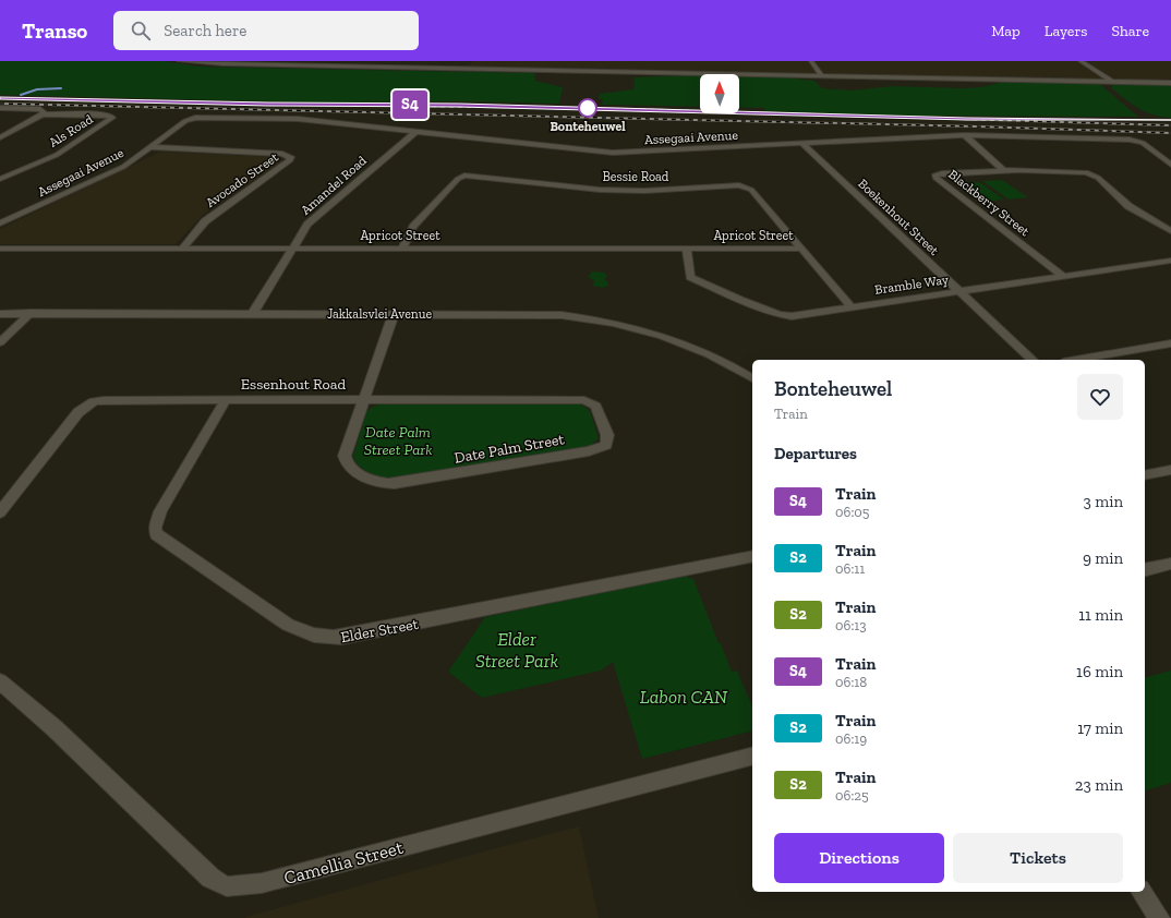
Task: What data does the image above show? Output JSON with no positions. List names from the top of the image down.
{
  "streets": {
    "street": [
      "Als Road",
      "Assegaai Avenue",
      "Bessie Road",
      "Avocado Street",
      "Amandel Road",
      "Blackberry Street",
      "Boekenhout Street",
      "Apricot Street",
      "Bramble Way",
      "Jakkalsvlei Avenue",
      "Essenhout Road",
      "Date Palm Street",
      "Elder Street",
      "Camellia Street"
    ]
  },
  "crossings": [
    ["Assegaai Avenue", "Avocado Street"],
    ["Assegaai Avenue", "Amandel Road"],
    ["Assegaai Avenue", "Boekenhout Street"],
    ["Bessie Road", "Apricot Street"],
    ["Bessie Road", "Bramble Way"],
    ["Avocado Street", "Apricot Street"],
    ["Amandel Road", "Apricot Street"],
    ["Amandel Road", "Jakkalsvlei Avenue"],
    ["Blackberry Street", "Bramble Way"],
    ["Boekenhout Street", "Bramble Way"],
    ["Apricot Street", "Bramble Way"],
    ["Jakkalsvlei Avenue", "Date Palm Street"],
    ["Essenhout Road", "Date Palm Street"],
    ["Essenhout Road", "Elder Street"]
  ],
  "parks": ["Date Palm Street Park", "Elder Street Park", "Labon CAN"],
  "places": ["Bonteheuwel"],
  "north": "top",
  "page": {
    "header": "Transo",
    "search": "Search here",
    "nav": ["Map", "Layers", "Share"],
    "on_map": "S4",
    "heading": [
      ["Bonteheuwel", "Train"],
      "Departures"
    ],
    "list": [
      {
        "mark": "S4",
        "name": "Train",
        "note": "06:05",
        "value": "3 min"
      },
      {
        "mark": "S2",
        "name": "Train",
        "note": "06:11",
        "value": "9 min"
      },
      {
        "mark": "S2",
        "name": "Train",
        "note": "06:13",
        "value": "11 min"
      },
      {
        "mark": "S4",
        "name": "Train",
        "note": "06:18",
        "value": "16 min"
      },
      {
        "mark": "S2",
        "name": "Train",
        "note": "06:19",
        "value": "17 min"
      },
      {
        "mark": "S2",
        "name": "Train",
        "note": "06:25",
        "value": "23 min"
      }
    ],
    "buttons": ["Directions", "Tickets"]
  }
}
